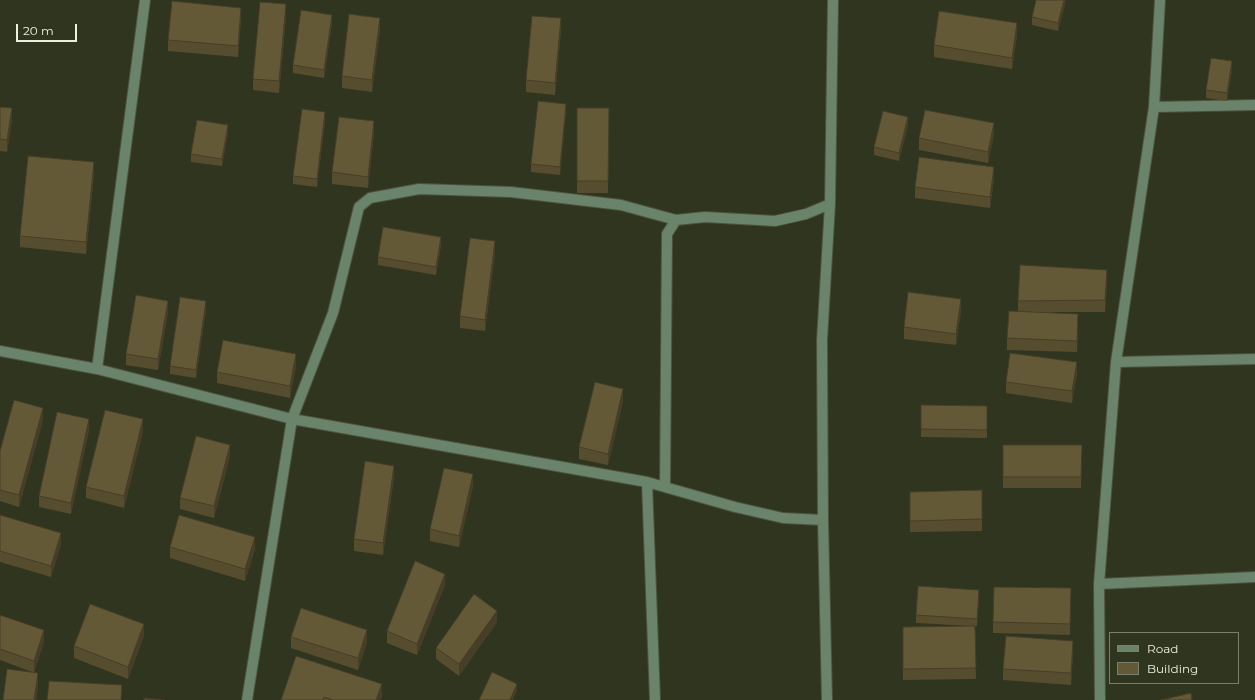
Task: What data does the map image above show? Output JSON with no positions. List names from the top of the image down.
{
  "legend": ["Road", "Building"],
  "scale_bar": "20 m"
}
